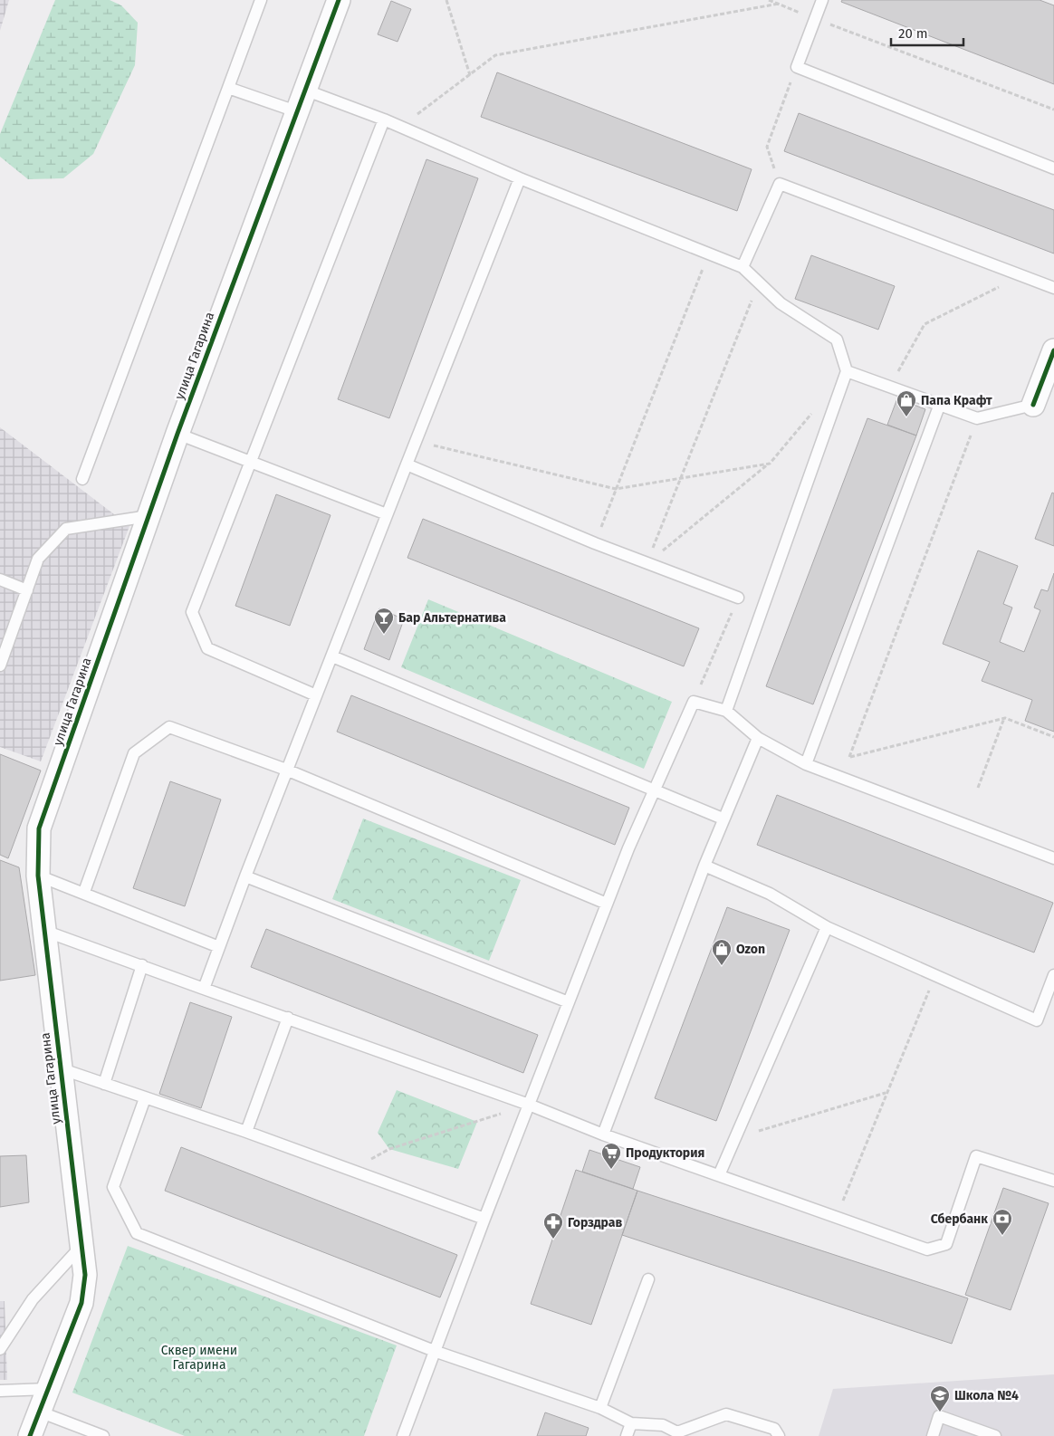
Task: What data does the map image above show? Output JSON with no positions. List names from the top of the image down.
{
  "streets": {
    "street": ["улица Гагарина"]
  },
  "parks": ["Сквер имени Гагарина"],
  "places": {
    "shop": ["Папа Крафт", "Ozon"],
    "bar": ["Бар Альтернатива"],
    "supermarket": ["Продуктория"],
    "bank": ["Сбербанк"],
    "pharmacy": ["Горздрав"],
    "school or university": ["Школа №4"]
  },
  "scale_bar": "20 m"
}
